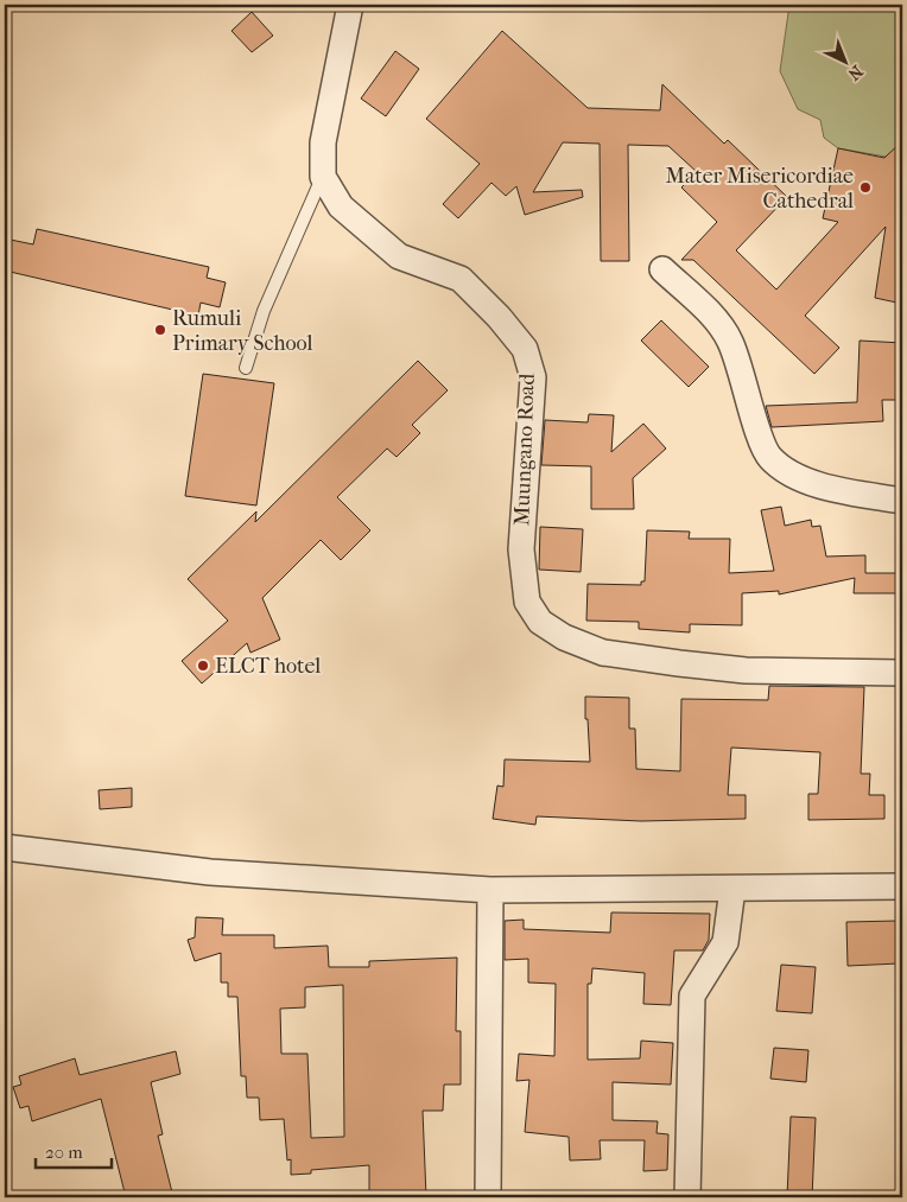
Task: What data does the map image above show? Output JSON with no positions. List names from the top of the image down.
{
  "streets": {
    "street": ["Muungano Road"]
  },
  "places": ["Mater Misericordiae Cathedral", "Rumuli Primary School", "ELCT hotel"],
  "scale_bar": "20 m",
  "north": "bottom right"
}
